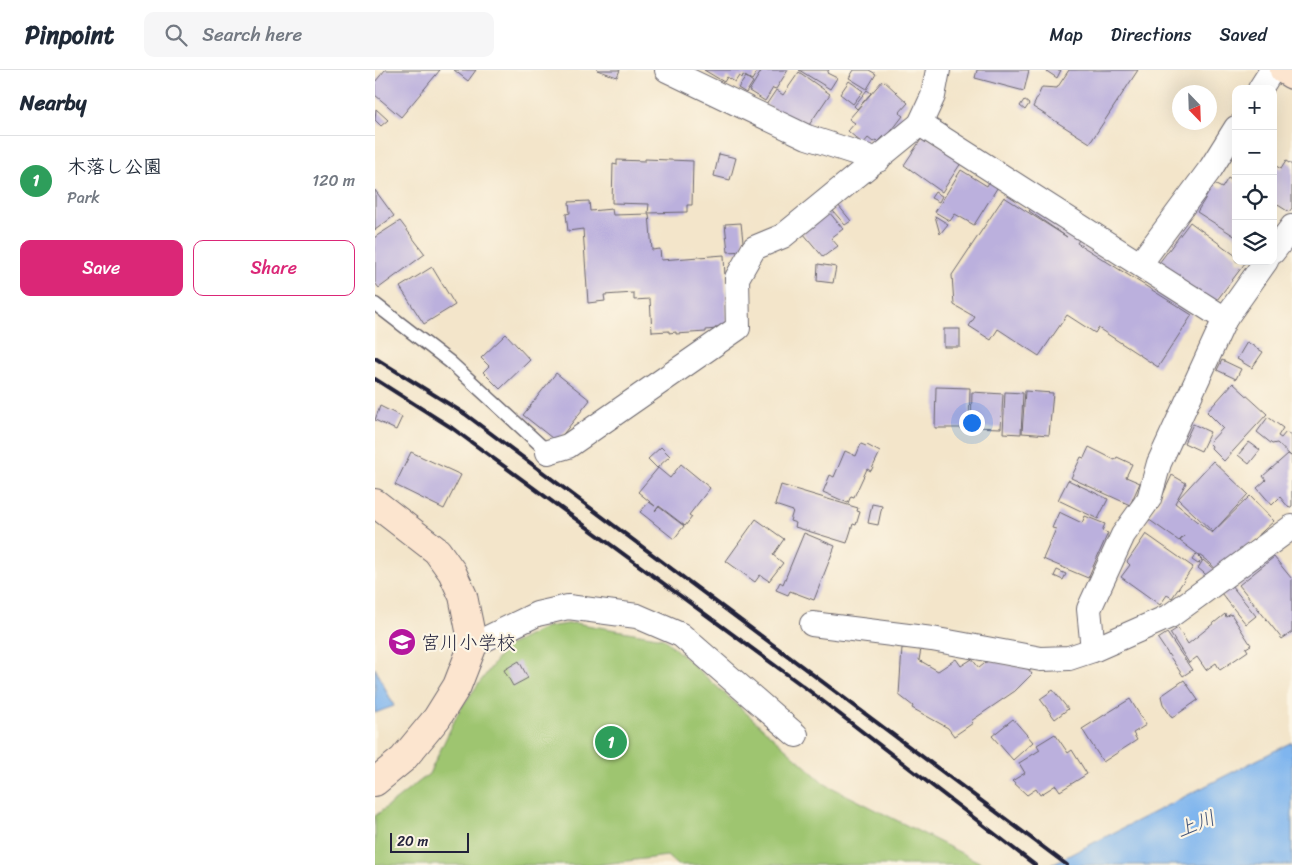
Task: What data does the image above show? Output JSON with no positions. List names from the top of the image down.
{
  "water": ["上川"],
  "places": {
    "school or university": ["宮川小学校"]
  },
  "scale_bar": "20 m",
  "north": "bottom right",
  "page": {
    "header": "Pinpoint",
    "search": "Search here",
    "nav": ["Map", "Directions", "Saved"],
    "heading": "Nearby",
    "map_buttons": ["+", "−"],
    "list": [
      {
        "mark": "1",
        "name": "木落し公園",
        "note": "Park",
        "value": "120 m"
      }
    ],
    "buttons": ["Save", "Share"],
    "pins": "1",
    "scale": "20 m"
  }
}
